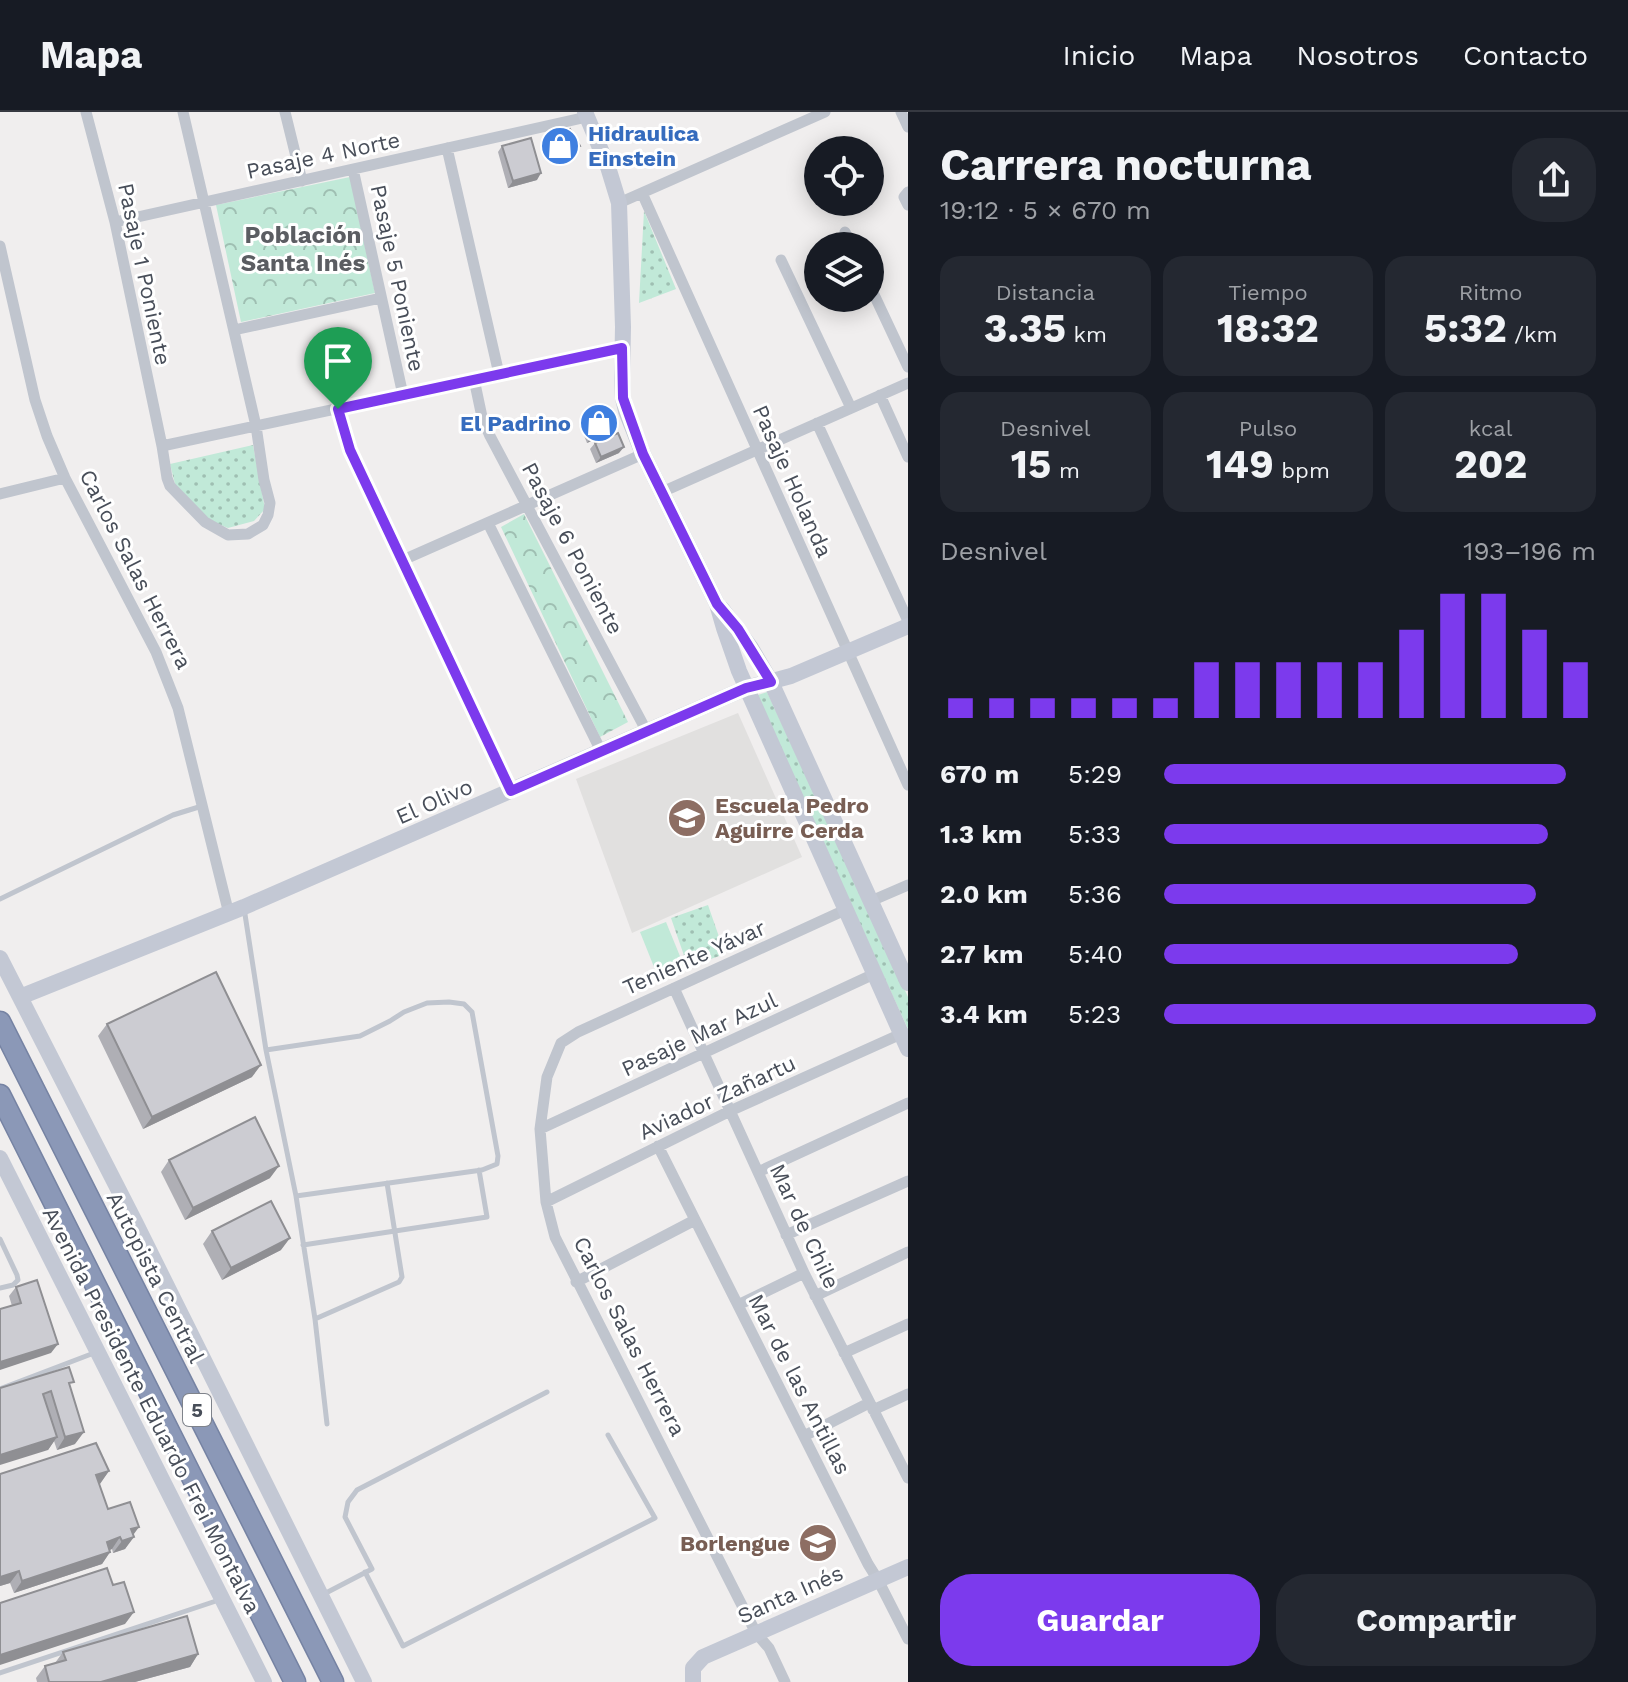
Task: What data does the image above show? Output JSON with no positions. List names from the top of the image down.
{
  "streets": {
    "highway": ["Autopista Central", "5"],
    "street": [
      "Pasaje 4 Norte",
      "Pasaje 1 Poniente",
      "Pasaje 5 Poniente",
      "Pasaje Holanda",
      "Pasaje 6 Poniente",
      "Carlos Salas Herrera",
      "El Olivo",
      "Teniente Yávar",
      "Pasaje Mar Azul",
      "Aviador Zañartu",
      "Mar de Chile",
      "Mar de las Antillas",
      "Avenida Presidente Eduardo Frei Montalva",
      "Santa Inés"
    ]
  },
  "crossings": [
    ["Pasaje 4 Norte", "Pasaje 1 Poniente"],
    ["Pasaje 4 Norte", "Pasaje 5 Poniente"],
    ["Pasaje Holanda", "El Olivo"],
    ["Pasaje 6 Poniente", "El Olivo"],
    ["Carlos Salas Herrera", "El Olivo"],
    ["Carlos Salas Herrera", "Teniente Yávar"],
    ["Carlos Salas Herrera", "Pasaje Mar Azul"],
    ["Carlos Salas Herrera", "Aviador Zañartu"],
    ["Carlos Salas Herrera", "Santa Inés"],
    ["Teniente Yávar", "Mar de Chile"],
    ["Pasaje Mar Azul", "Mar de Chile"],
    ["Aviador Zañartu", "Mar de Chile"],
    ["Aviador Zañartu", "Mar de las Antillas"],
    ["Mar de las Antillas", "Santa Inés"]
  ],
  "districts": ["Población Santa Inés"],
  "places": {
    "shop": ["Hidraulica Einstein", "El Padrino"],
    "school or university": ["Escuela Pedro Aguirre Cerda", "Borlengue"]
  },
  "page": {
    "header": "Mapa",
    "nav": [
      "Inicio",
      "Mapa",
      "Nosotros",
      "Contacto"
    ],
    "heading": ["Carrera nocturna", "19:12 · 5 × 670 m"],
    "stats": [
      ["Distancia", "3.35 km"],
      ["Tiempo", "18:32"],
      ["Ritmo", "5:32 /km"],
      ["Desnivel", "15 m"],
      ["Pulso", "149 bpm"],
      ["kcal", "202"]
    ],
    "chart": ["Desnivel", "193–196 m"],
    "list": [
      {
        "name": "670 m",
        "note": "5:29"
      },
      {
        "name": "1.3 km",
        "note": "5:33"
      },
      {
        "name": "2.0 km",
        "note": "5:36"
      },
      {
        "name": "2.7 km",
        "note": "5:40"
      },
      {
        "name": "3.4 km",
        "note": "5:23"
      }
    ],
    "buttons": ["Guardar", "Compartir"]
  }
}
